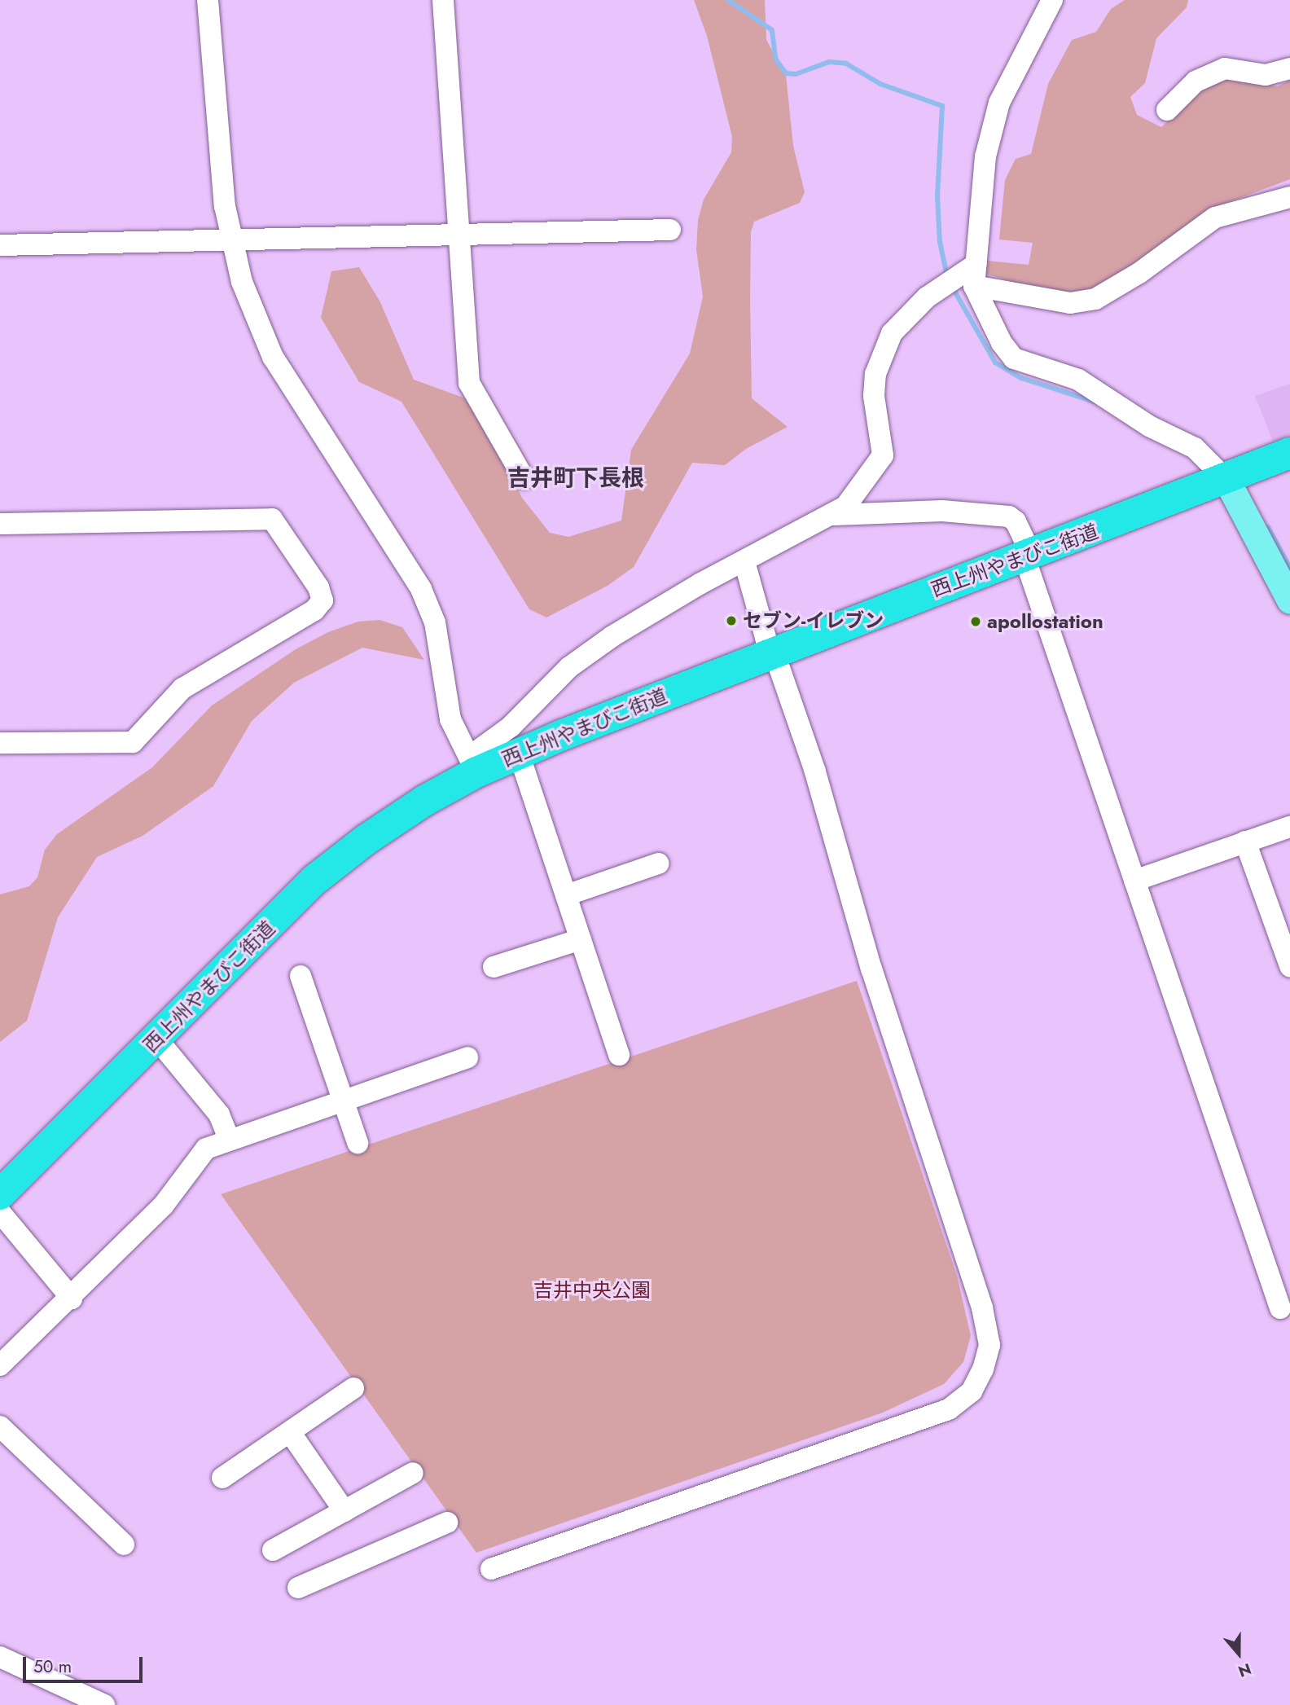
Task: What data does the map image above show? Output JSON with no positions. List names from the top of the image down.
{
  "streets": {
    "highway": ["西上州やまびこ街道"]
  },
  "districts": ["吉井町下長根"],
  "parks": ["吉井中央公園"],
  "places": ["セブン-イレブン", "apollostation"],
  "scale_bar": "50 m",
  "north": "bottom"
}
